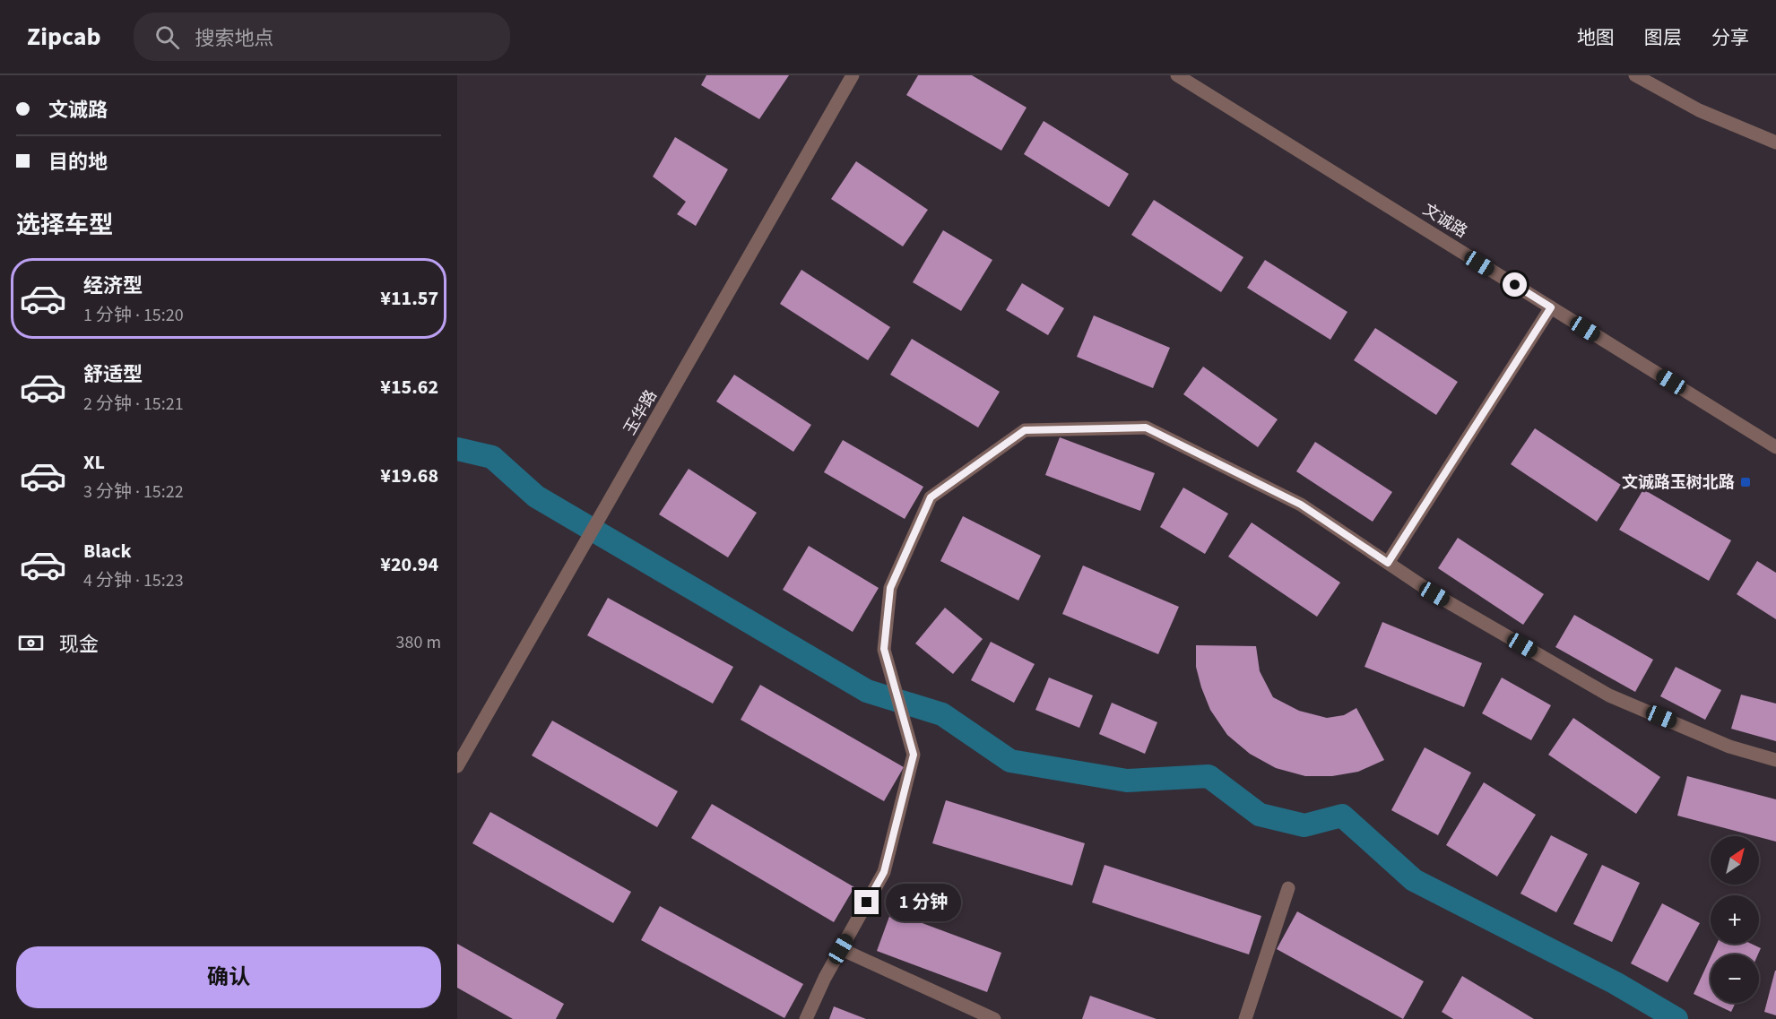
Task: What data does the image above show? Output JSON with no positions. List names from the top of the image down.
{
  "streets": {
    "street": ["文诚路", "玉华路"]
  },
  "places": {
    "transit": ["文诚路玉树北路"]
  },
  "north": "top right",
  "page": {
    "header": "Zipcab",
    "search": "搜索地点",
    "nav": ["地图", "图层", "分享"],
    "banner": ["文诚路", "目的地"],
    "heading": "选择车型",
    "list": [
      {
        "name": "经济型",
        "note": "1 分钟 · 15:20",
        "value": "¥11.57"
      },
      {
        "name": "舒适型",
        "note": "2 分钟 · 15:21",
        "value": "¥15.62"
      },
      {
        "name": "XL",
        "note": "3 分钟 · 15:22",
        "value": "¥19.68"
      },
      {
        "name": "Black",
        "note": "4 分钟 · 15:23",
        "value": "¥20.94"
      }
    ],
    "pay": ["现金", "380 m"],
    "map_buttons": ["+", "−"],
    "bubble": "1 分钟",
    "buttons": "确认"
  }
}
